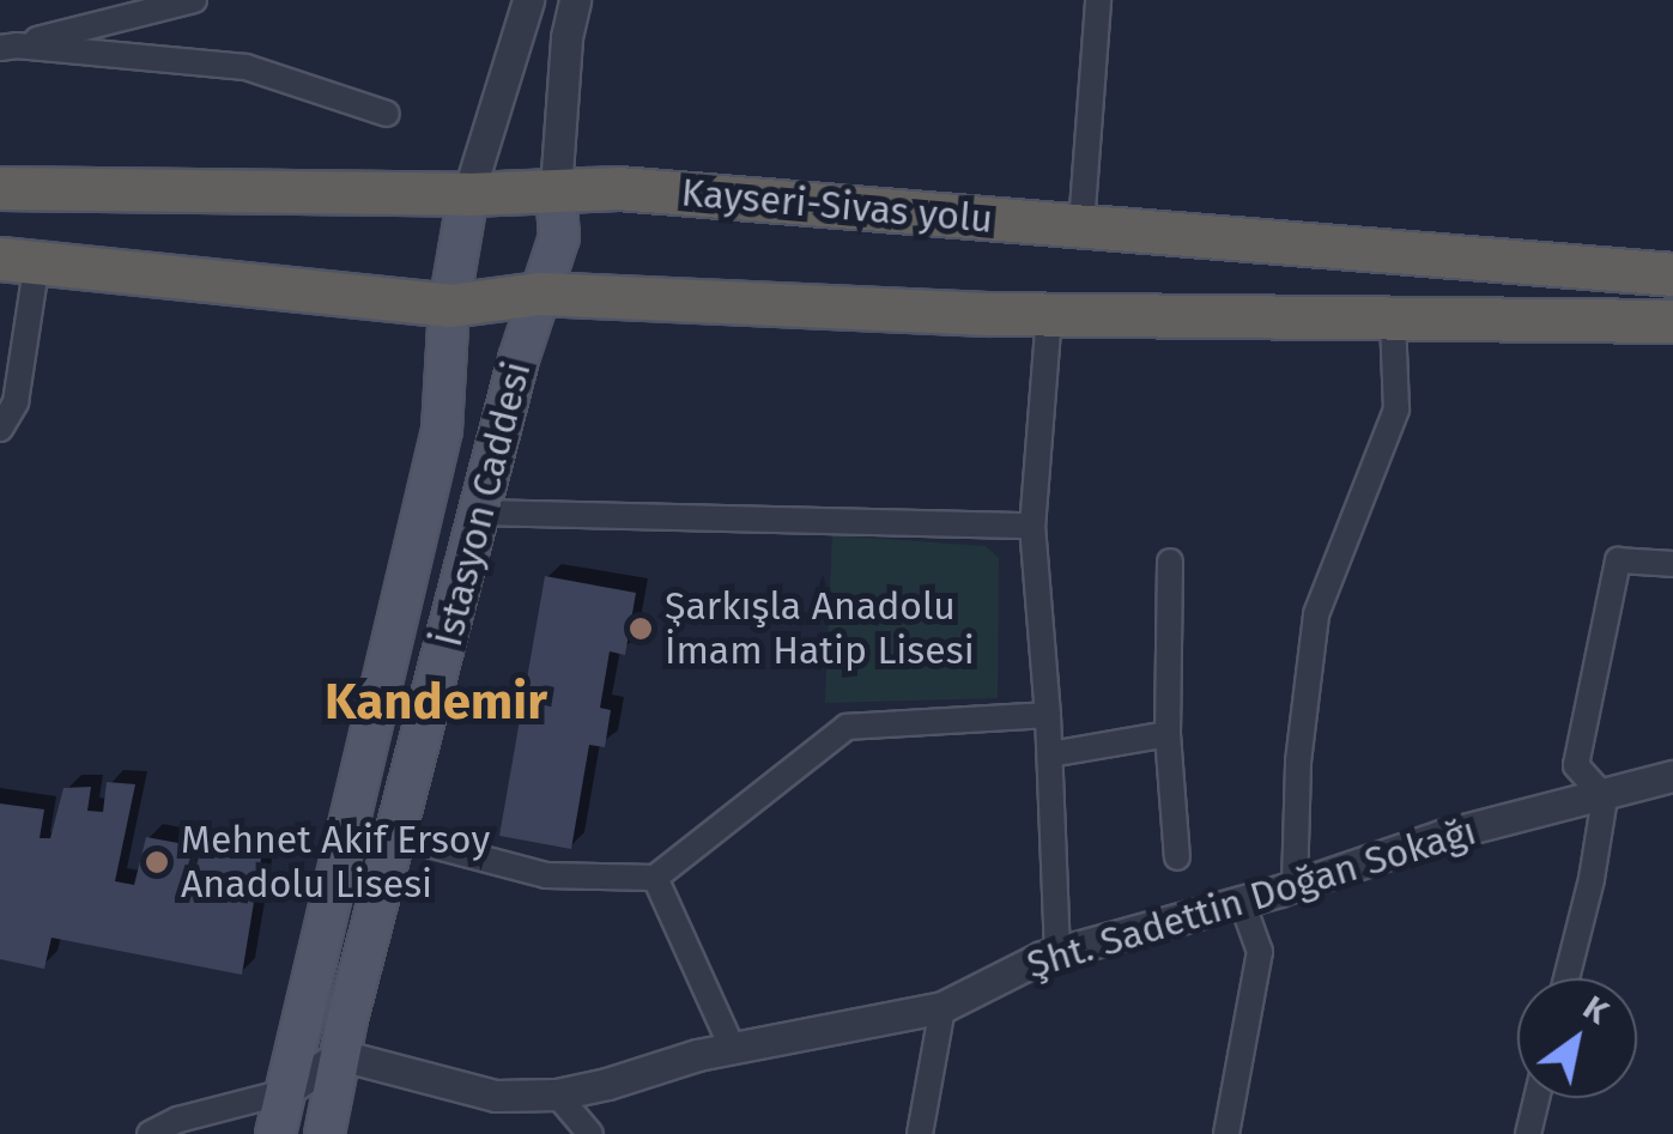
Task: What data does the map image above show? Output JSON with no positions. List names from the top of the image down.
{
  "streets": {
    "highway": ["Kayseri-Sivas yolu"],
    "main road": ["İstasyon Caddesi"],
    "street": ["Şht. Sadettin Doğan Sokağı"]
  },
  "crossings": [
    ["Kayseri-Sivas yolu", "İstasyon Caddesi"],
    ["İstasyon Caddesi", "Şht. Sadettin Doğan Sokağı"]
  ],
  "districts": ["Kandemir"],
  "places": ["Şarkışla Anadolu İmam Hatip Lisesi", "Mehnet Akif Ersoy Anadolu Lisesi"],
  "north": "top right"
}
